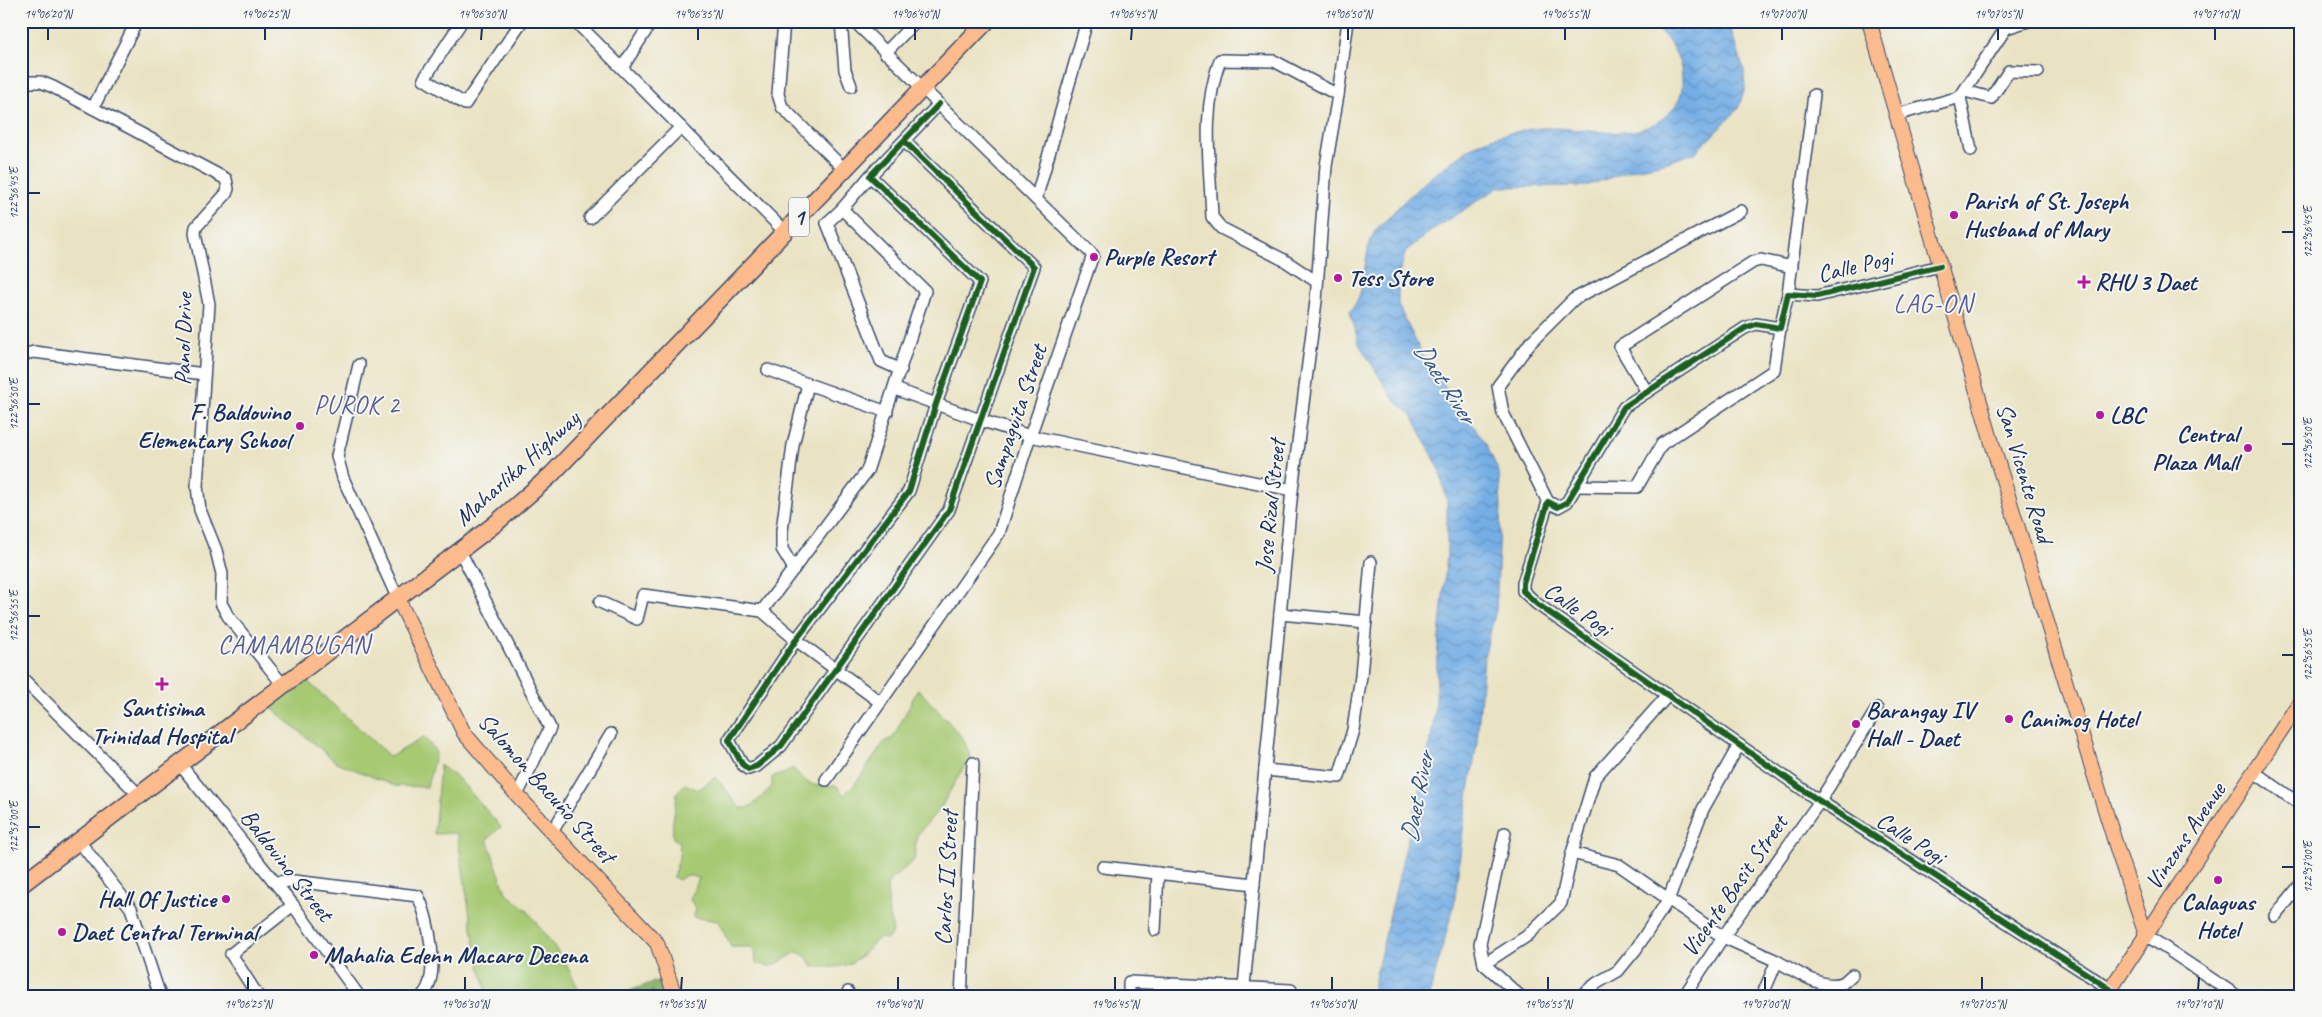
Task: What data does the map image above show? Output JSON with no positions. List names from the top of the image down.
{
  "streets": {
    "highway": ["1", "Maharlika Highway"],
    "main road": ["San Vicente Road", "Salomon Bacuño Street", "Vinzons Avenue"],
    "street": [
      "Calle Pogi",
      "Panol Drive",
      "Sampaguita Street",
      "Jose Rizal Street",
      "Baldovino Street",
      "Carlos II Street",
      "Vicente Basit Street"
    ]
  },
  "crossings": [
    ["Calle Pogi", "San Vicente Road"],
    ["Calle Pogi", "Vinzons Avenue"],
    ["Calle Pogi", "Vicente Basit Street"],
    ["Panol Drive", "Maharlika Highway"],
    ["Sampaguita Street", "Maharlika Highway"],
    ["Maharlika Highway", "Salomon Bacuño Street"],
    ["Maharlika Highway", "Baldovino Street"],
    ["San Vicente Road", "Vinzons Avenue"]
  ],
  "districts": ["LAG-ON", "PUROK 2", "CAMAMBUGAN"],
  "water": ["Daet River"],
  "places": {
    "other": [
      "Parish of St. Joseph Husband of Mary",
      "Purple Resort",
      "Tess Store",
      "LBC",
      "F. Baldovino Elementary School",
      "Central Plaza Mall",
      "Canimog Hotel",
      "Barangay IV Hall - Daet",
      "Calaguas Hotel",
      "Hall Of Justice",
      "Daet Central Terminal",
      "Mahalia Edenn Macaro Decena"
    ],
    "health": ["RHU 3 Daet", "Santisima Trinidad Hospital"]
  },
  "coordinates": [
    "14°06'20\"N",
    "14°06'25\"N",
    "14°06'30\"N",
    "14°06'35\"N",
    "14°06'40\"N",
    "14°06'45\"N",
    "14°06'50\"N",
    "14°06'55\"N",
    "14°07'00\"N",
    "14°07'05\"N",
    "14°07'10\"N",
    "122°56'45\"E",
    "122°56'50\"E",
    "122°56'55\"E",
    "122°57'00\"E"
  ]
}
